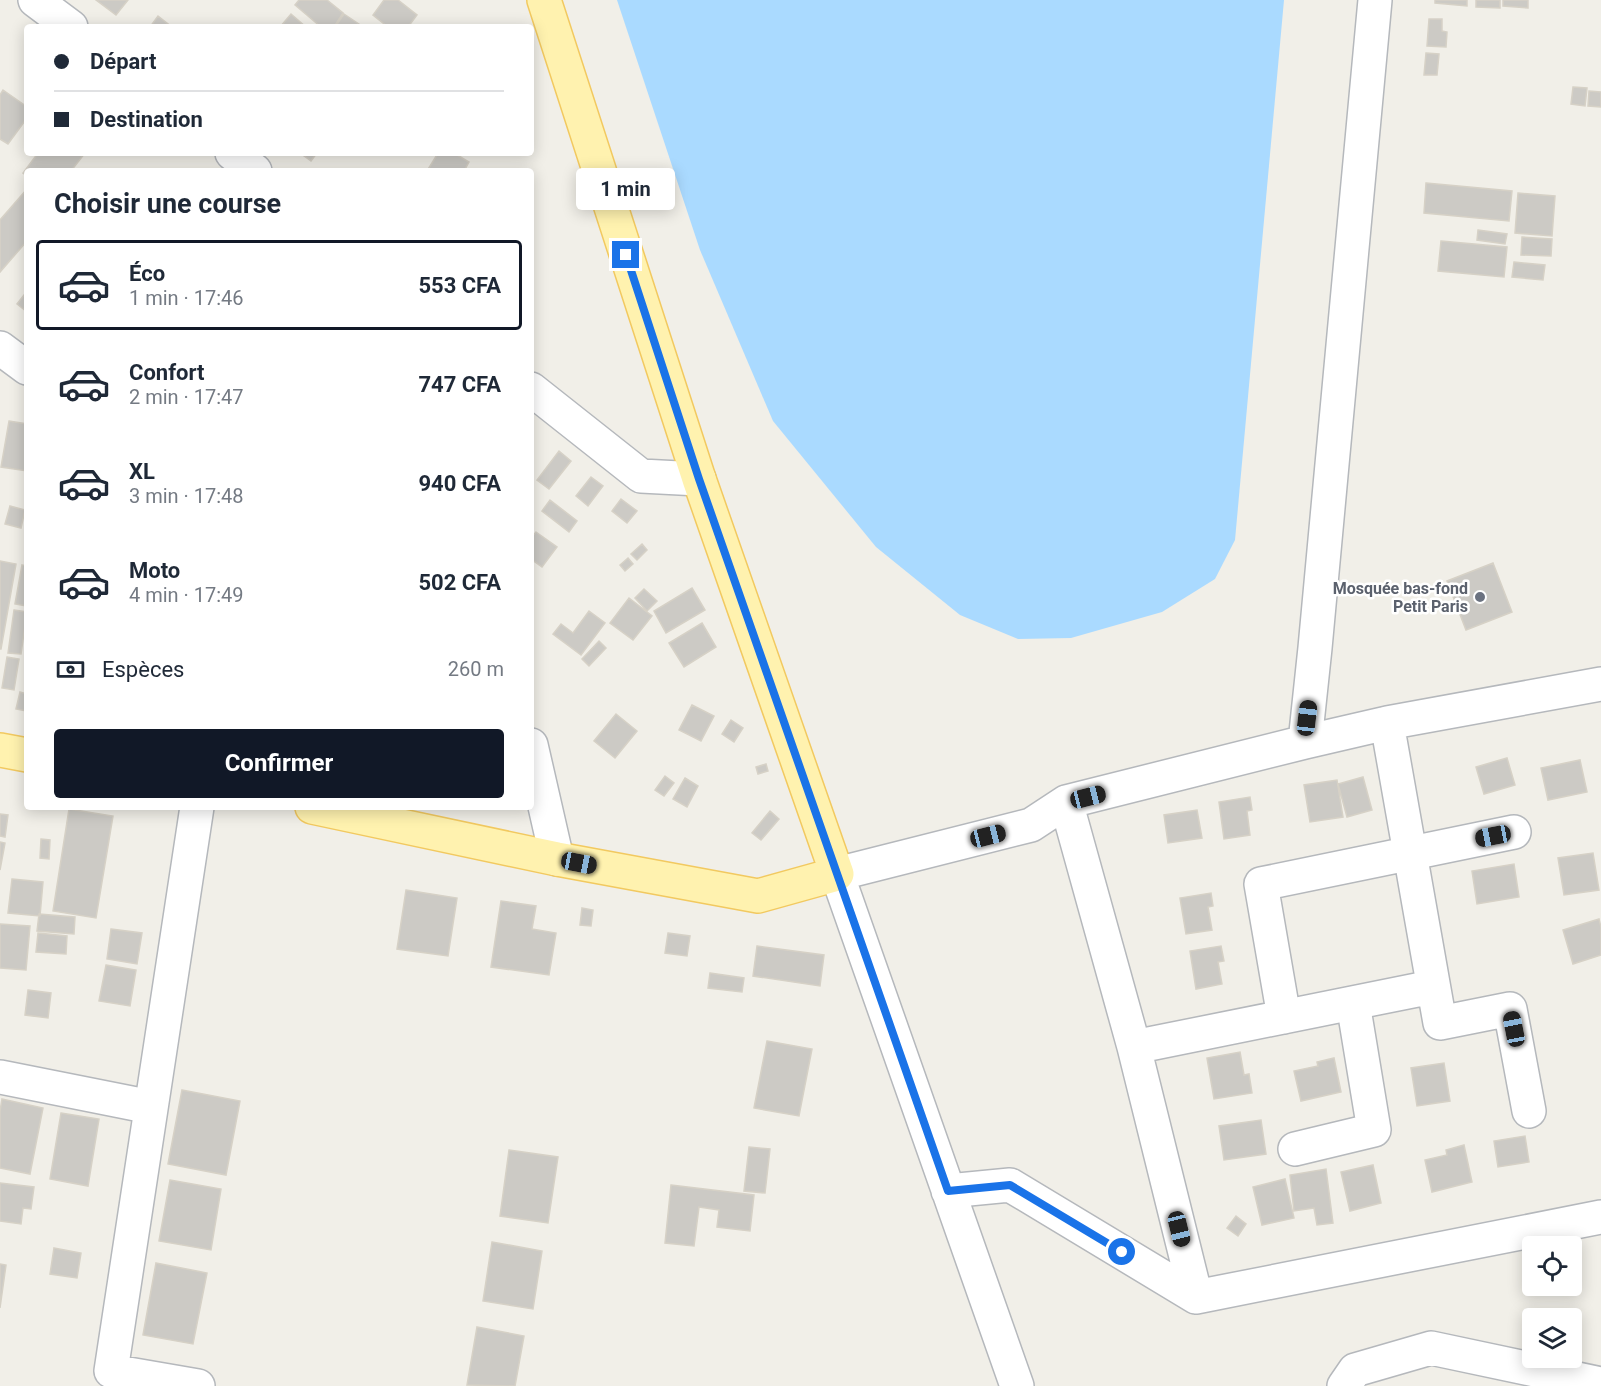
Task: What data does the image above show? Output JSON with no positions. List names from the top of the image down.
{
  "places": ["Mosquée bas-fond Petit Paris"],
  "page": {
    "banner": ["Départ", "Destination"],
    "bubble": "1 min",
    "heading": "Choisir une course",
    "list": [
      {
        "name": "Éco",
        "note": "1 min · 17:46",
        "value": "553 CFA"
      },
      {
        "name": "Confort",
        "note": "2 min · 17:47",
        "value": "747 CFA"
      },
      {
        "name": "XL",
        "note": "3 min · 17:48",
        "value": "940 CFA"
      },
      {
        "name": "Moto",
        "note": "4 min · 17:49",
        "value": "502 CFA"
      }
    ],
    "pay": ["Espèces", "260 m"],
    "buttons": "Confirmer"
  }
}
